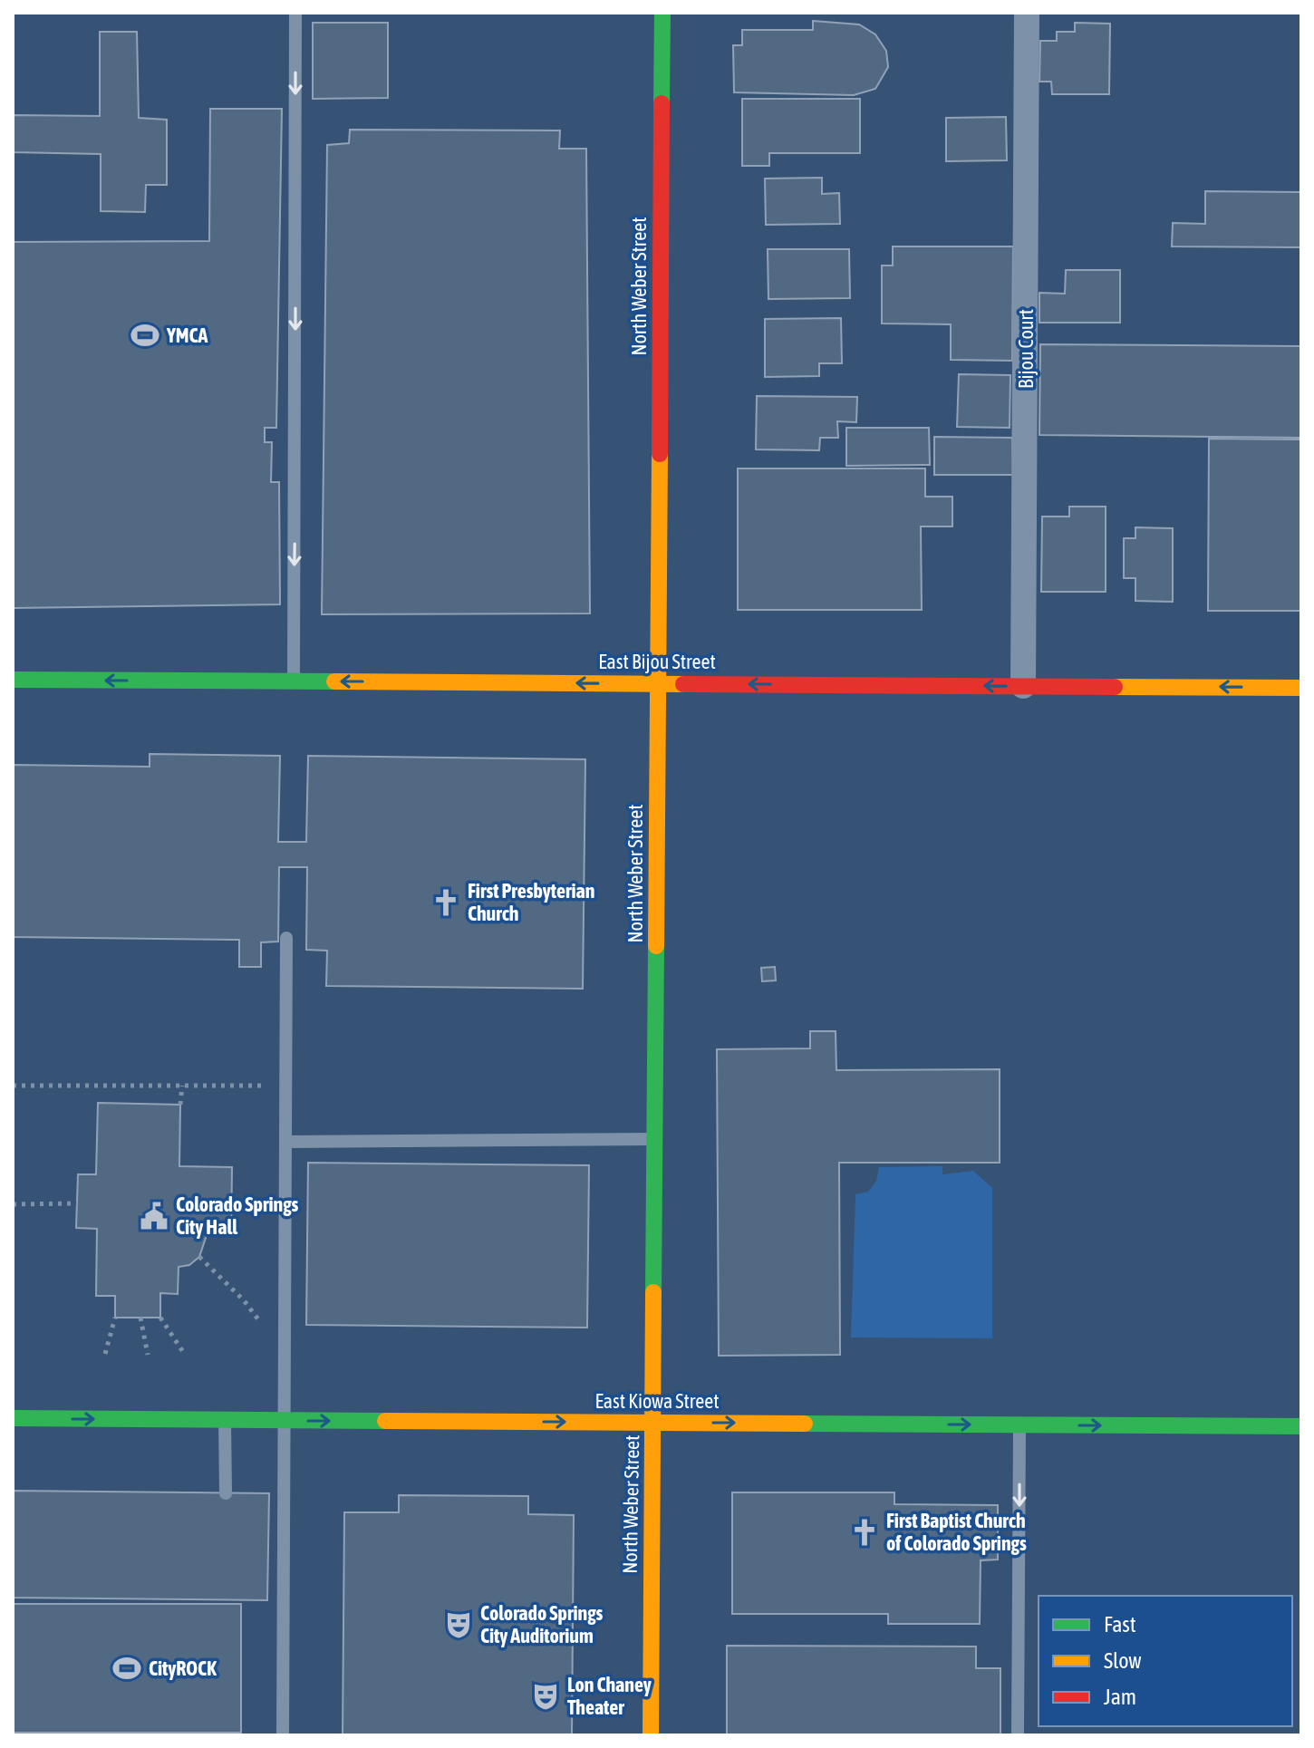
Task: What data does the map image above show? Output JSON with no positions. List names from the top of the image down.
{
  "streets": {
    "main road": ["North Weber Street", "East Bijou Street", "East Kiowa Street"],
    "street": ["Bijou Court"]
  },
  "crossings": [
    ["North Weber Street", "East Bijou Street"],
    ["North Weber Street", "East Kiowa Street"],
    ["Bijou Court", "East Bijou Street"]
  ],
  "one_way": ["East Bijou Street", "East Kiowa Street"],
  "places": {
    "sports": ["YMCA", "CityROCK"],
    "church": ["First Presbyterian Church", "First Baptist Church of Colorado Springs"],
    "public building": ["Colorado Springs City Hall"],
    "theatre": ["Colorado Springs City Auditorium", "Lon Chaney Theater"]
  },
  "legend": ["Fast", "Slow", "Jam"]
}
